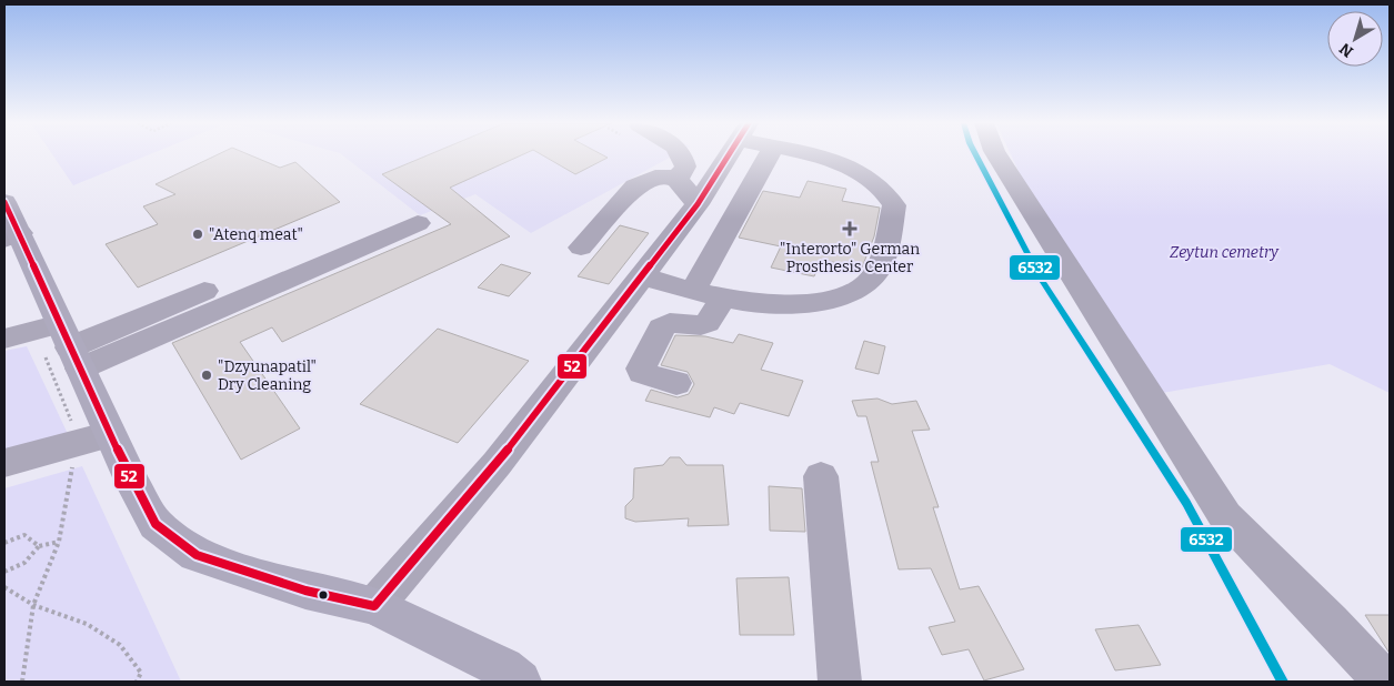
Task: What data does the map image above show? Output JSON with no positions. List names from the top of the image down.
{
  "parks": ["Zeytun cemetry"],
  "places": {
    "health": ["\"Interorto\" German Prosthesis Center"],
    "other": ["\"Atenq meat\"", "\"Dzyunapatil\" Dry Cleaning"]
  },
  "lines": ["transit line 6532", "transit line 52"],
  "north": "bottom left"
}
